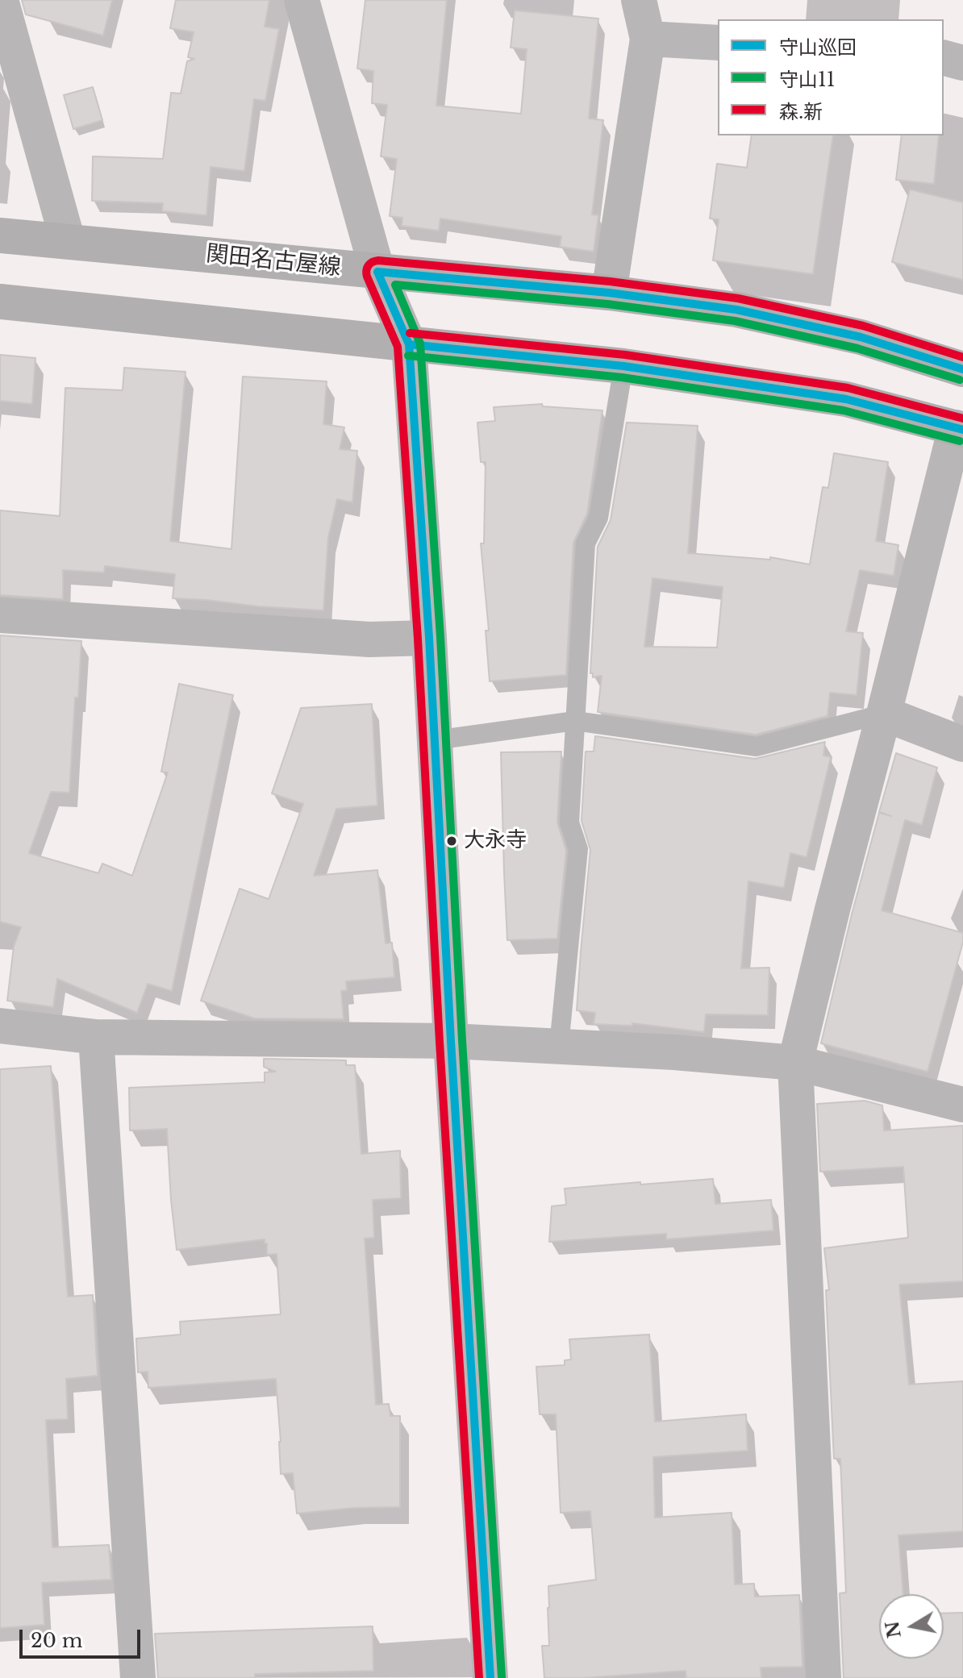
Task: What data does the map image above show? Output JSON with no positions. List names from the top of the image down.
{
  "streets": {
    "main road": ["関田名古屋線"]
  },
  "places": ["大永寺"],
  "lines": ["transit line 森.新", "transit line 守山巡回", "transit line 守山11"],
  "legend": ["守山巡回", "守山11", "森.新"],
  "scale_bar": "20 m",
  "north": "left"
}
